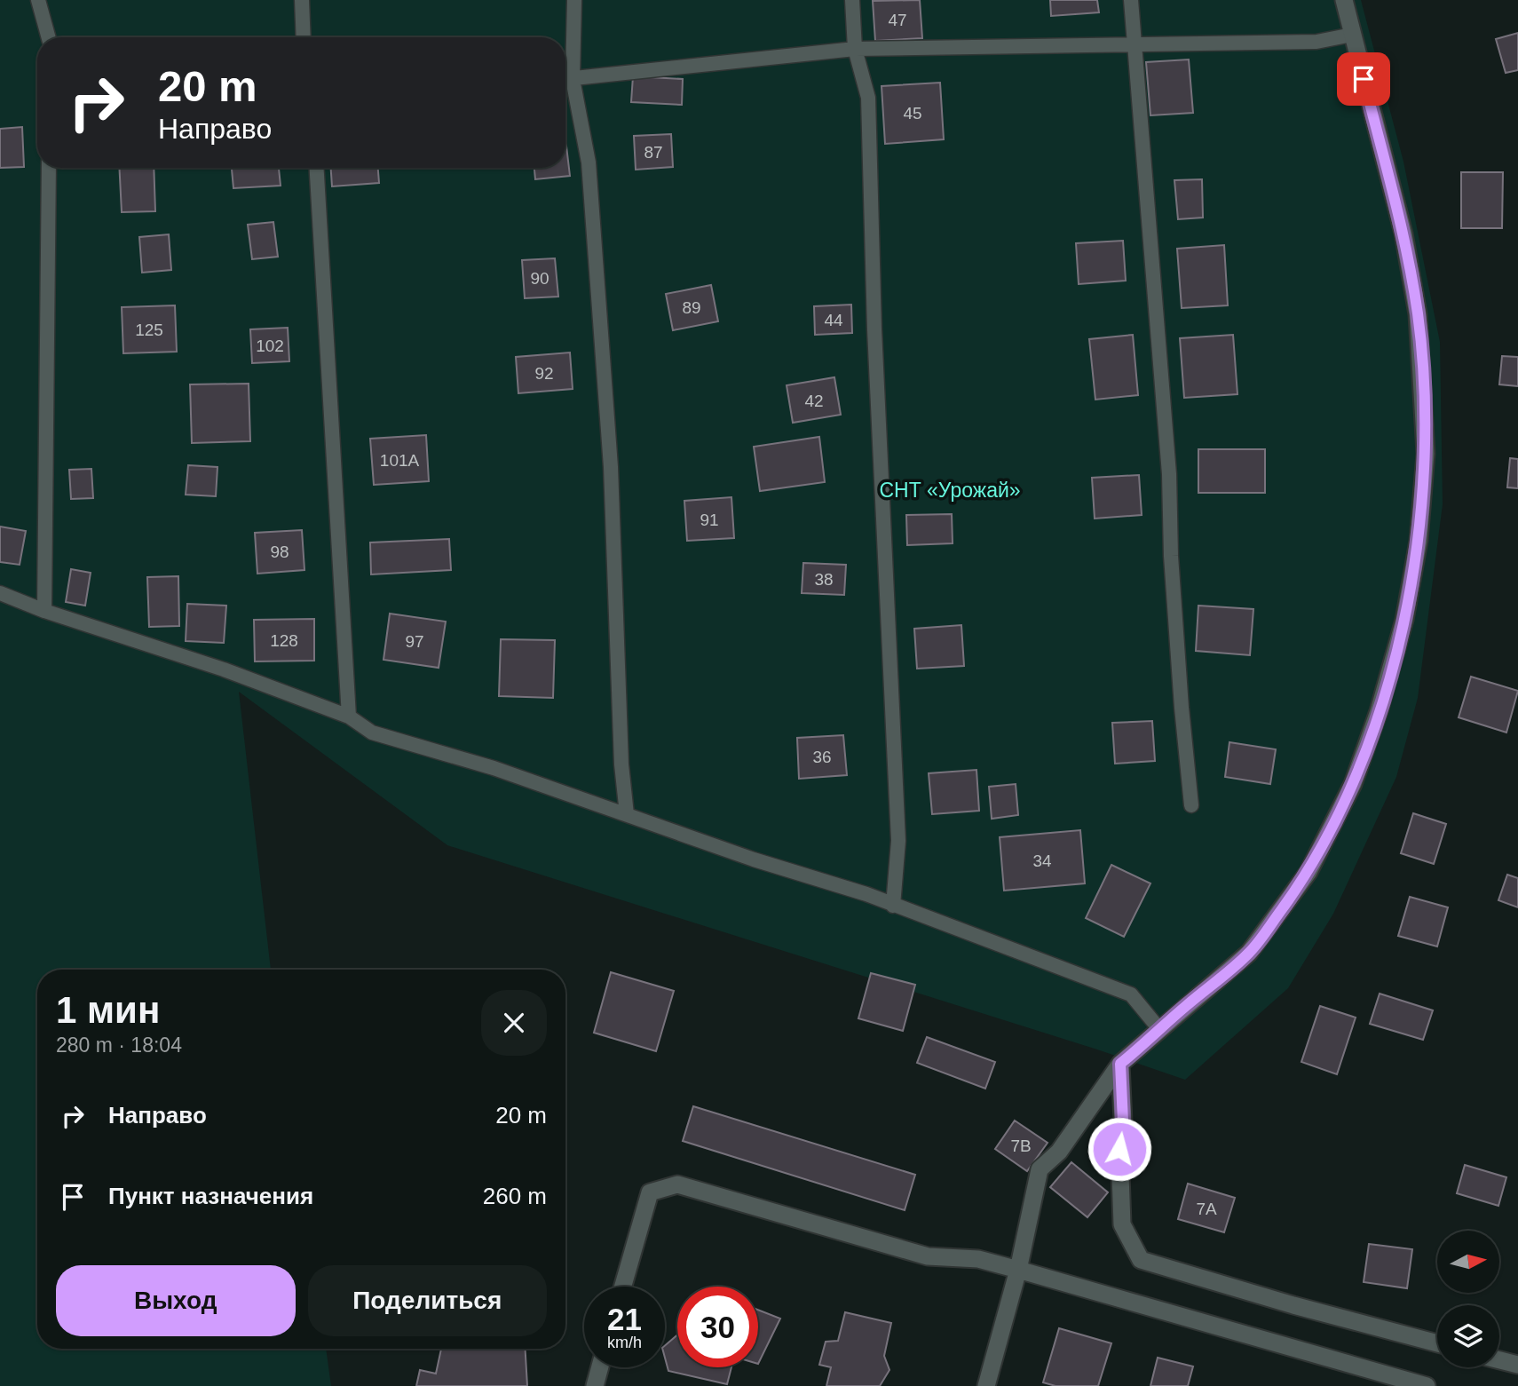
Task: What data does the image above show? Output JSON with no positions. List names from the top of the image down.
{
  "parks": ["СНТ «Урожай»"],
  "house_numbers": [
    "47",
    "45",
    "87",
    "90",
    "89",
    "44",
    "125",
    "102",
    "92",
    "42",
    "101А",
    "91",
    "98",
    "38",
    "128",
    "97",
    "36",
    "34",
    "7В",
    "7А"
  ],
  "north": "right",
  "page": {
    "turn": ["20 m", "Направо"],
    "heading": ["1 мин", "280 m · 18:04"],
    "list": [
      {
        "name": "Направо",
        "value": "20 m"
      },
      {
        "name": "Пункт назначения",
        "value": "260 m"
      }
    ],
    "buttons": ["Выход", "Поделиться"],
    "speed": "21 km/h",
    "limit": "30"
  }
}
